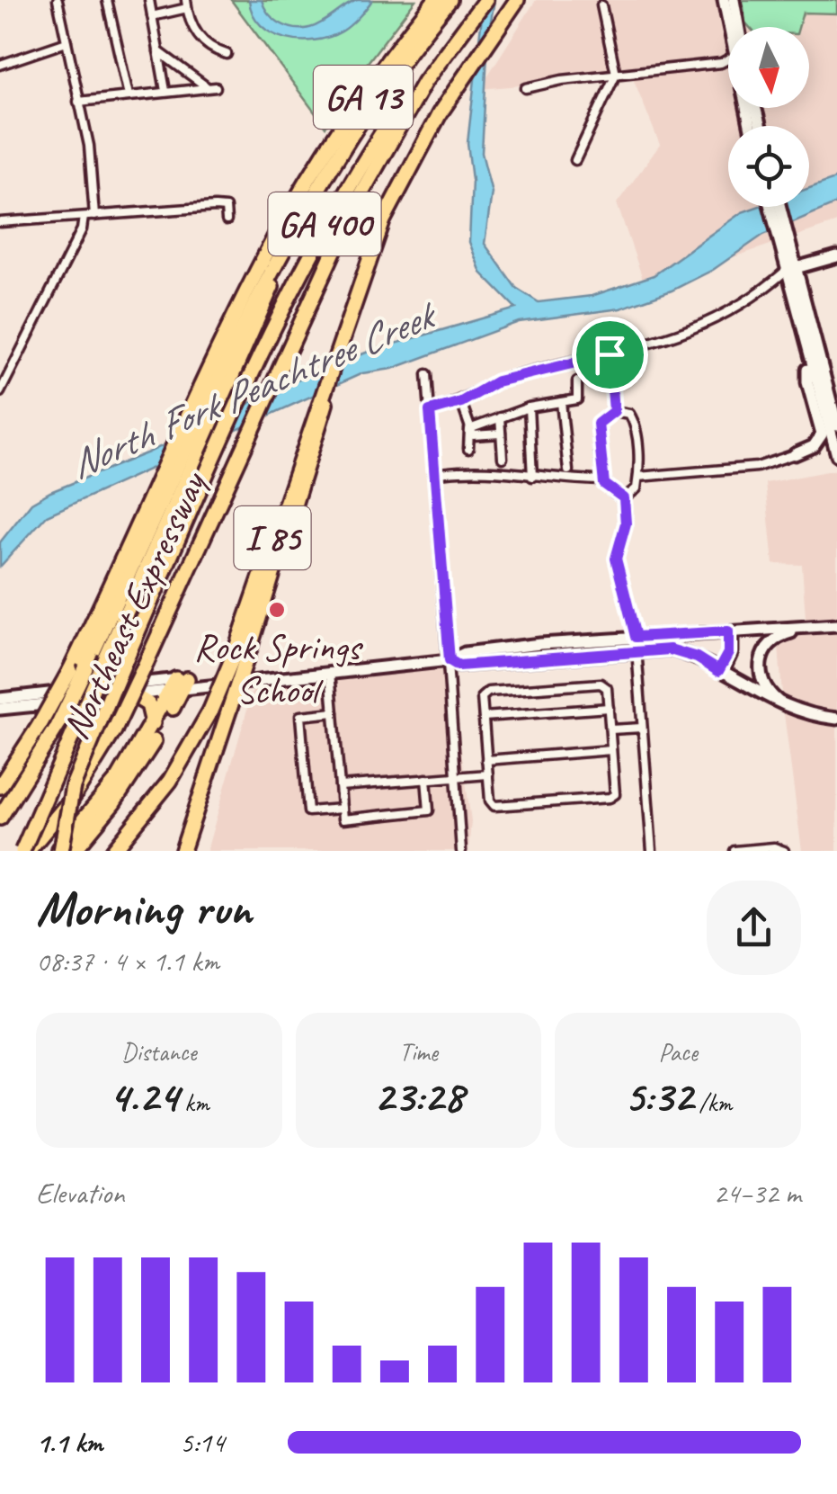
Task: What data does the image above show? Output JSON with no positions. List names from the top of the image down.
{
  "streets": {
    "highway": [
      "GA 13",
      "GA 400",
      "I 85",
      "Northeast Expressway"
    ]
  },
  "crossings": [
    ["GA 400", "Northeast Expressway"]
  ],
  "water": ["North Fork Peachtree Creek"],
  "places": ["Rock Springs School"],
  "north": "bottom",
  "page": {
    "heading": ["Morning run", "08:37 · 4 × 1.1 km"],
    "stats": [
      ["Distance", "4.24 km"],
      ["Time", "23:28"],
      ["Pace", "5:32 /km"]
    ],
    "chart": ["Elevation", "24–32 m"],
    "list": [
      {
        "name": "1.1 km",
        "note": "5:14"
      }
    ]
  }
}
